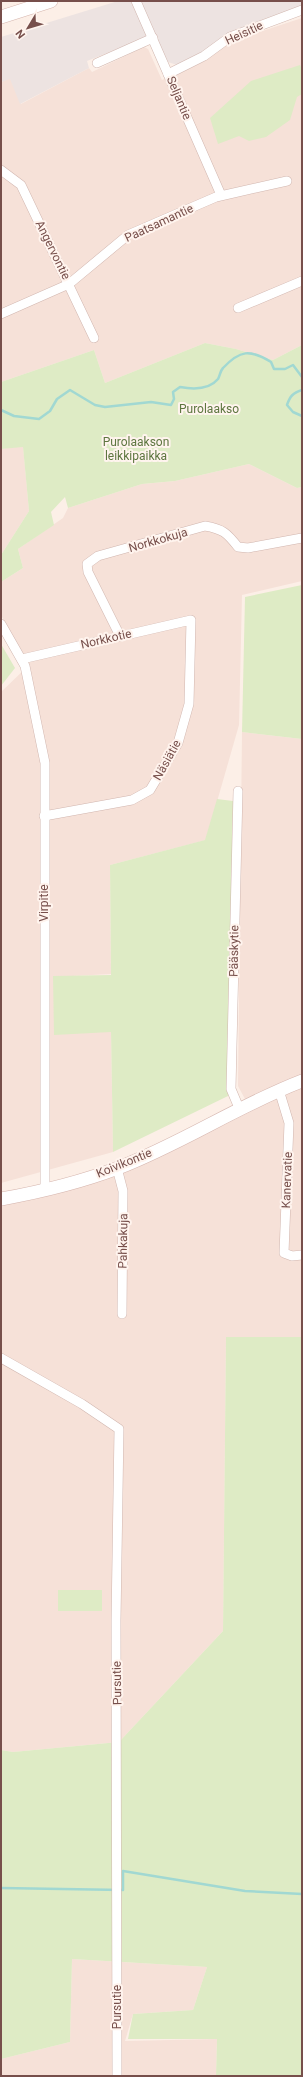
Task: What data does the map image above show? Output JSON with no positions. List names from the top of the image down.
{
  "streets": {
    "main road": ["Koivikontie"],
    "street": [
      "Heisitie",
      "Seljantie",
      "Paatsamantie",
      "Angervontie",
      "Norkkokuja",
      "Norkkotie",
      "Näsiätie",
      "Virpitie",
      "Pääskytie",
      "Kanervatie",
      "Pahkakuja",
      "Pursutie"
    ]
  },
  "crossings": [
    ["Heisitie", "Seljantie"],
    ["Seljantie", "Paatsamantie"],
    ["Paatsamantie", "Angervontie"],
    ["Norkkokuja", "Norkkotie"],
    ["Norkkotie", "Näsiätie"],
    ["Norkkotie", "Virpitie"],
    ["Näsiätie", "Virpitie"],
    ["Virpitie", "Koivikontie"],
    ["Pääskytie", "Koivikontie"],
    ["Koivikontie", "Kanervatie"],
    ["Koivikontie", "Pahkakuja"]
  ],
  "parks": ["Purolaakso", "Purolaakson leikkipaikka"],
  "north": "bottom left"
}
